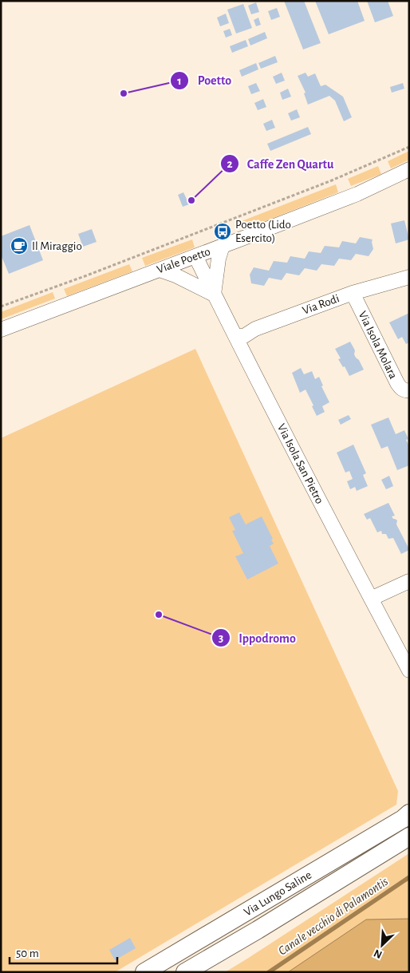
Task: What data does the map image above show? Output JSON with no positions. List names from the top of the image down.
{
  "streets": {
    "main road": ["Via Lungo Saline"],
    "street": [
      "Viale Poetto",
      "Via Rodi",
      "Via Isola Molara",
      "Via Isola San Pietro"
    ]
  },
  "crossings": [
    ["Viale Poetto", "Via Isola San Pietro"],
    ["Via Rodi", "Via Isola Molara"],
    ["Via Rodi", "Via Isola San Pietro"]
  ],
  "water": ["Canale vecchio di Palamontis"],
  "places": {
    "other": ["Poetto", "Caffe Zen Quartu", "Ippodromo"],
    "bus stop": ["Poetto (Lido Esercito)"],
    "cafe": ["Il Miraggio"]
  },
  "scale_bar": "50 m",
  "north": "bottom left"
}
